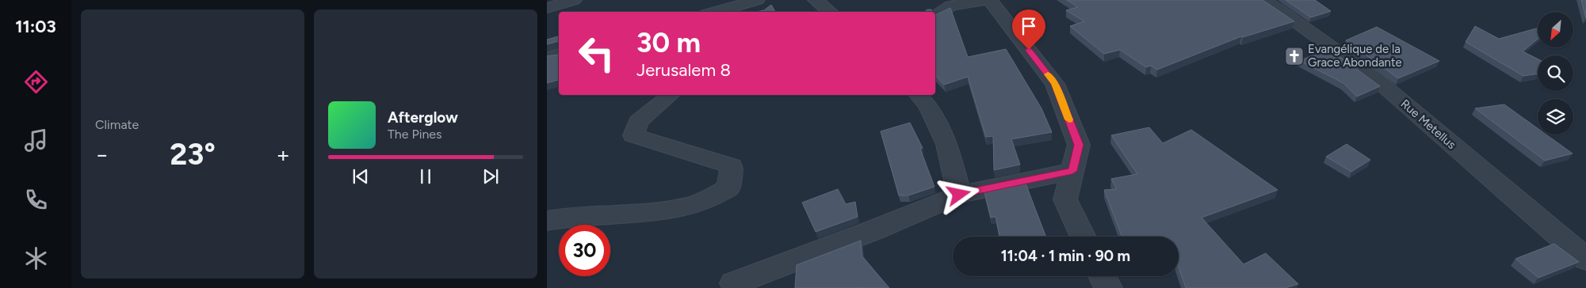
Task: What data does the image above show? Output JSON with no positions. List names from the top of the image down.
{
  "streets": {
    "street": ["Rue Metellus"]
  },
  "places": {
    "church": ["Evangélique de la Grace Abondante"]
  },
  "north": "bottom left",
  "page": {
    "tabs": "11:03",
    "tile": "Climate",
    "turn": ["30 m", "Jerusalem 8"],
    "song": ["Afterglow", "The Pines"],
    "heat": ["−", "23°", "+"],
    "limit": "30",
    "trip": "11:04 · 1 min · 90 m"
  }
}
